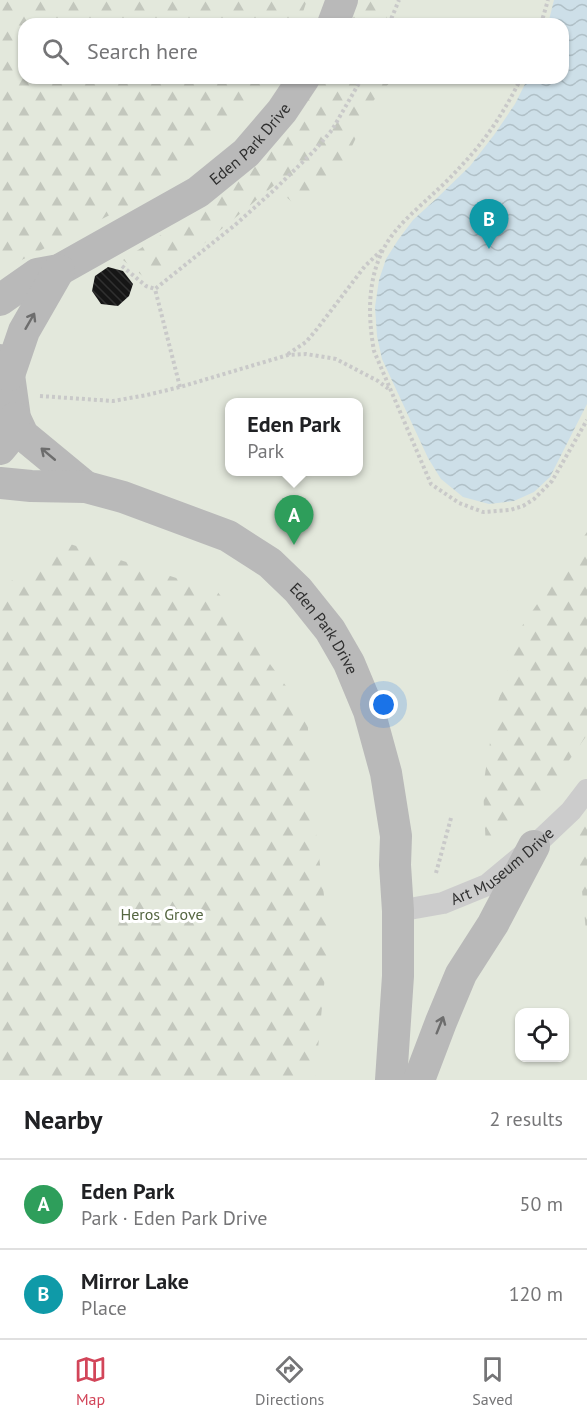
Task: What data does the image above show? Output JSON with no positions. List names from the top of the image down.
{
  "streets": {
    "street": ["Eden Park Drive", "Art Museum Drive"]
  },
  "crossings": [
    ["Eden Park Drive", "Art Museum Drive"]
  ],
  "parks": ["Heros Grove"],
  "page": {
    "search": "Search here",
    "pins": ["B", "A"],
    "popup": ["Eden Park", "Park"],
    "heading": ["Nearby", "2 results"],
    "list": [
      {
        "mark": "A",
        "name": "Eden Park",
        "note": "Park · Eden Park Drive",
        "value": "50 m"
      },
      {
        "mark": "B",
        "name": "Mirror Lake",
        "note": "Place",
        "value": "120 m"
      }
    ],
    "nav": ["Map", "Directions", "Saved"]
  }
}
